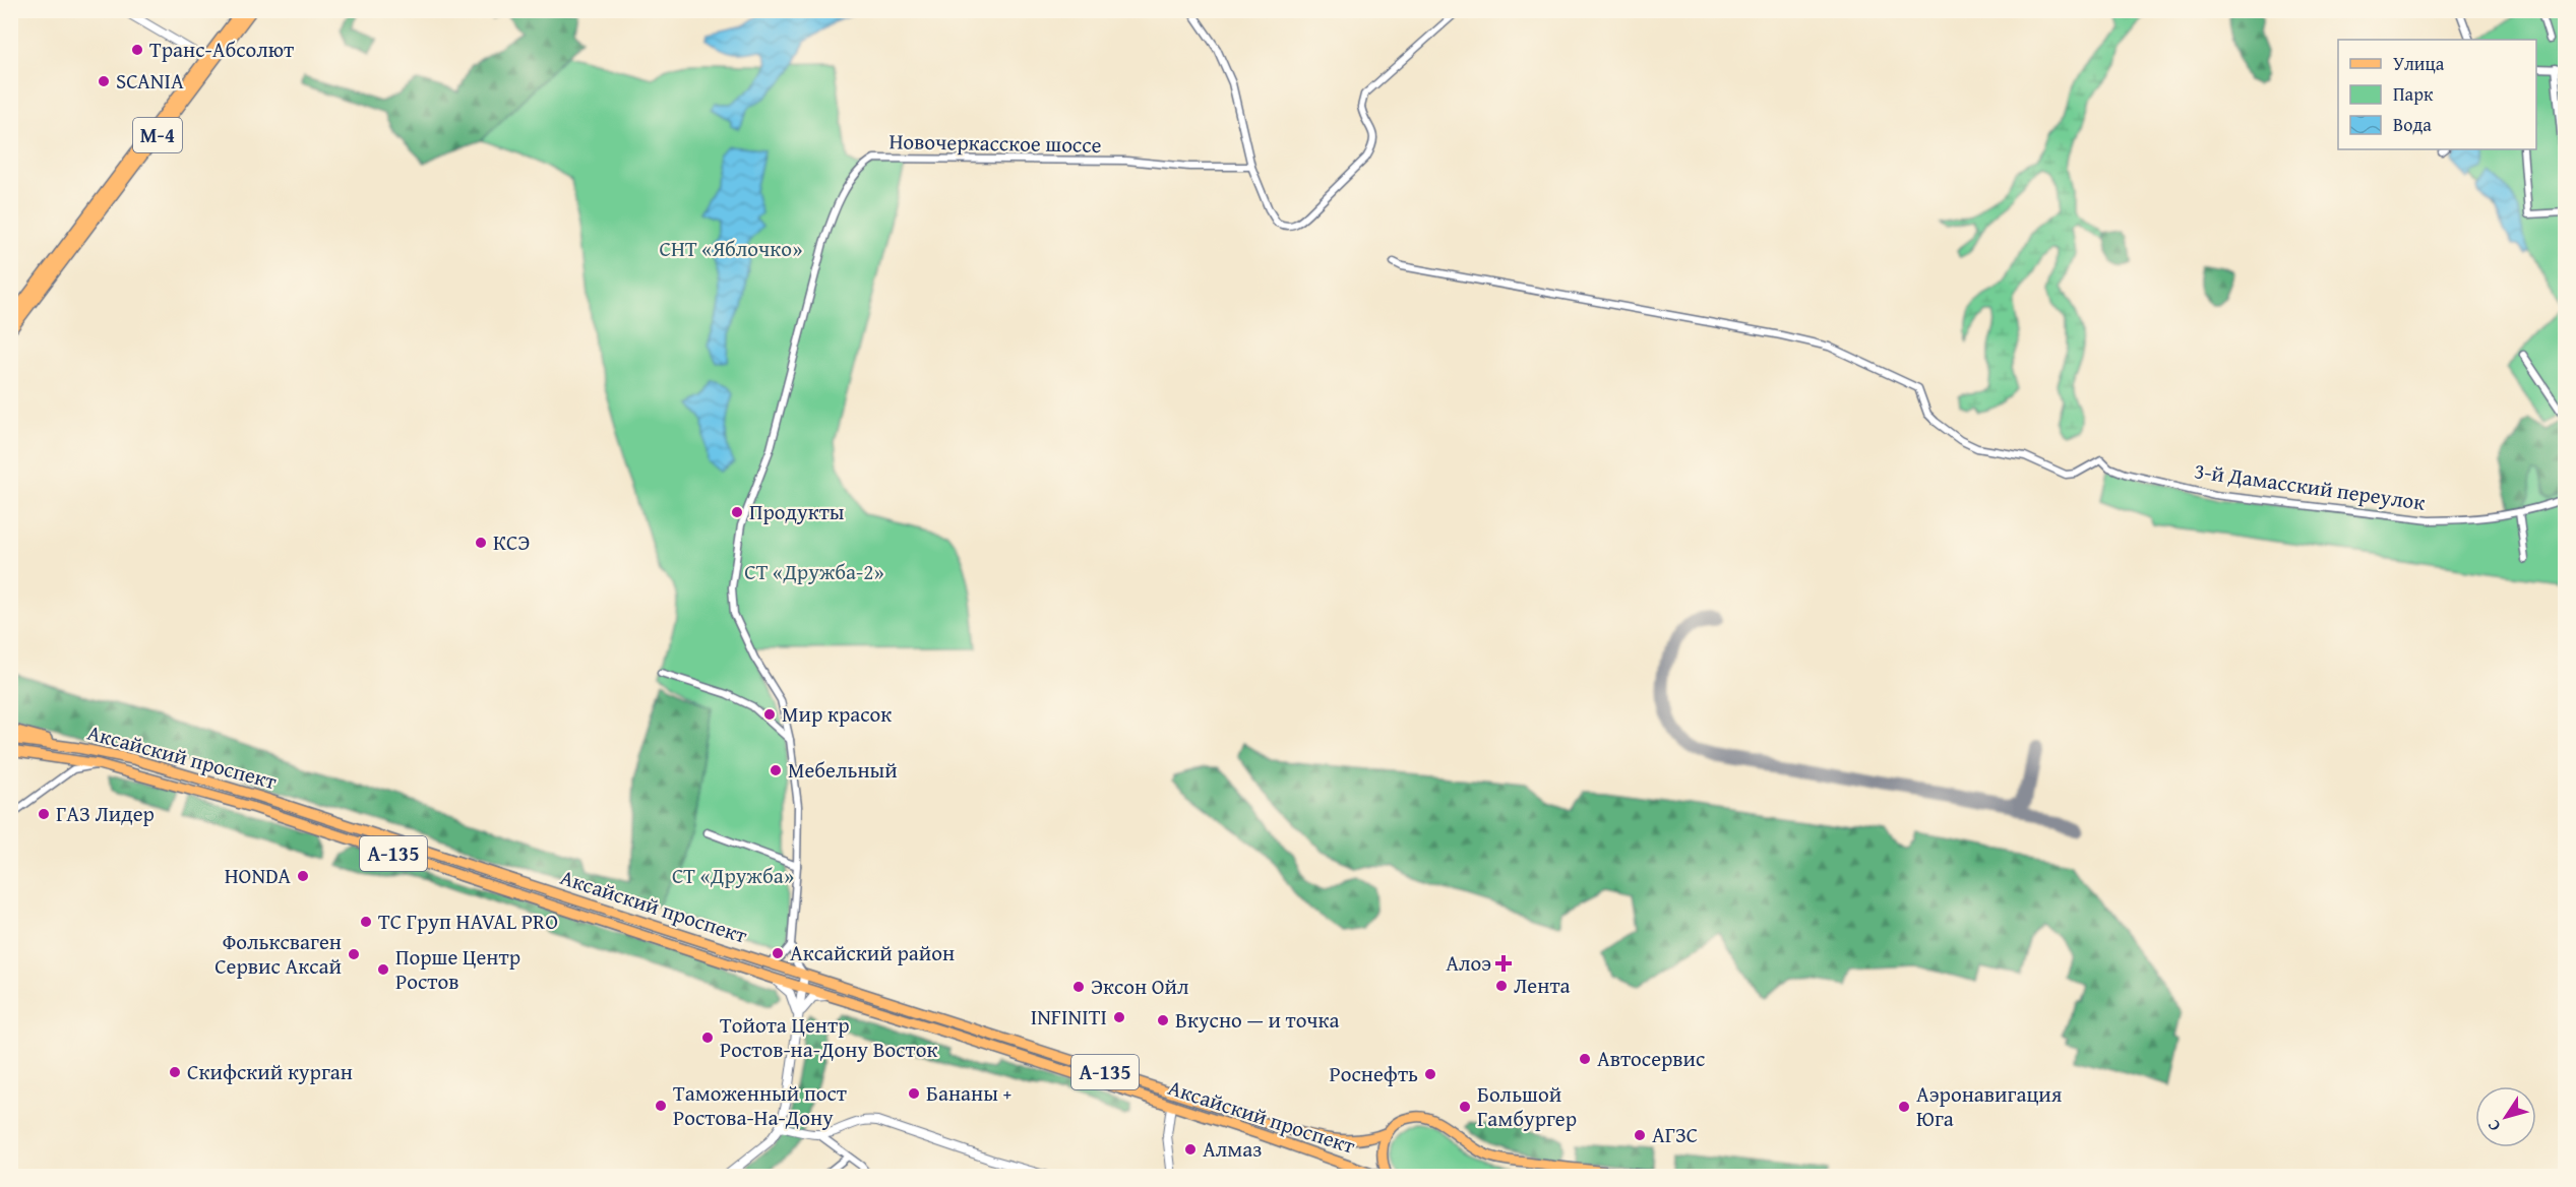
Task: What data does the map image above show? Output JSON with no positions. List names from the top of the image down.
{
  "streets": {
    "main road": ["М-4", "Аксайский проспект", "А-135"],
    "street": ["Новочеркасское шоссе", "3-й Дамасский переулок"]
  },
  "parks": ["СНТ «Яблочко»", "СТ «Дружба-2»", "СТ «Дружба»"],
  "places": {
    "other": [
      "Транс-Абсолют",
      "SCANIA",
      "Продукты",
      "КСЭ",
      "Мир красок",
      "Мебельный",
      "ГАЗ Лидер",
      "HONDA",
      "ТС Груп HAVAL PRO",
      "Аксайский район",
      "Фольксваген Сервис Аксай",
      "Порше Центр Ростов",
      "Лента",
      "Эксон Ойл",
      "INFINITI",
      "Вкусно — и точка",
      "Тойота Центр Ростов-на-Дону Восток",
      "Автосервис",
      "Cкифский курган",
      "Роснефть",
      "Бананы +",
      "Таможенный пост Ростова-На-Дону",
      "Большой Гамбургер",
      "Аэронавигация Юга",
      "АГЗС",
      "Алмаз"
    ],
    "health": ["Алоэ"]
  },
  "legend": ["Улица", "Парк", "Вода"],
  "north": "bottom left"
}
